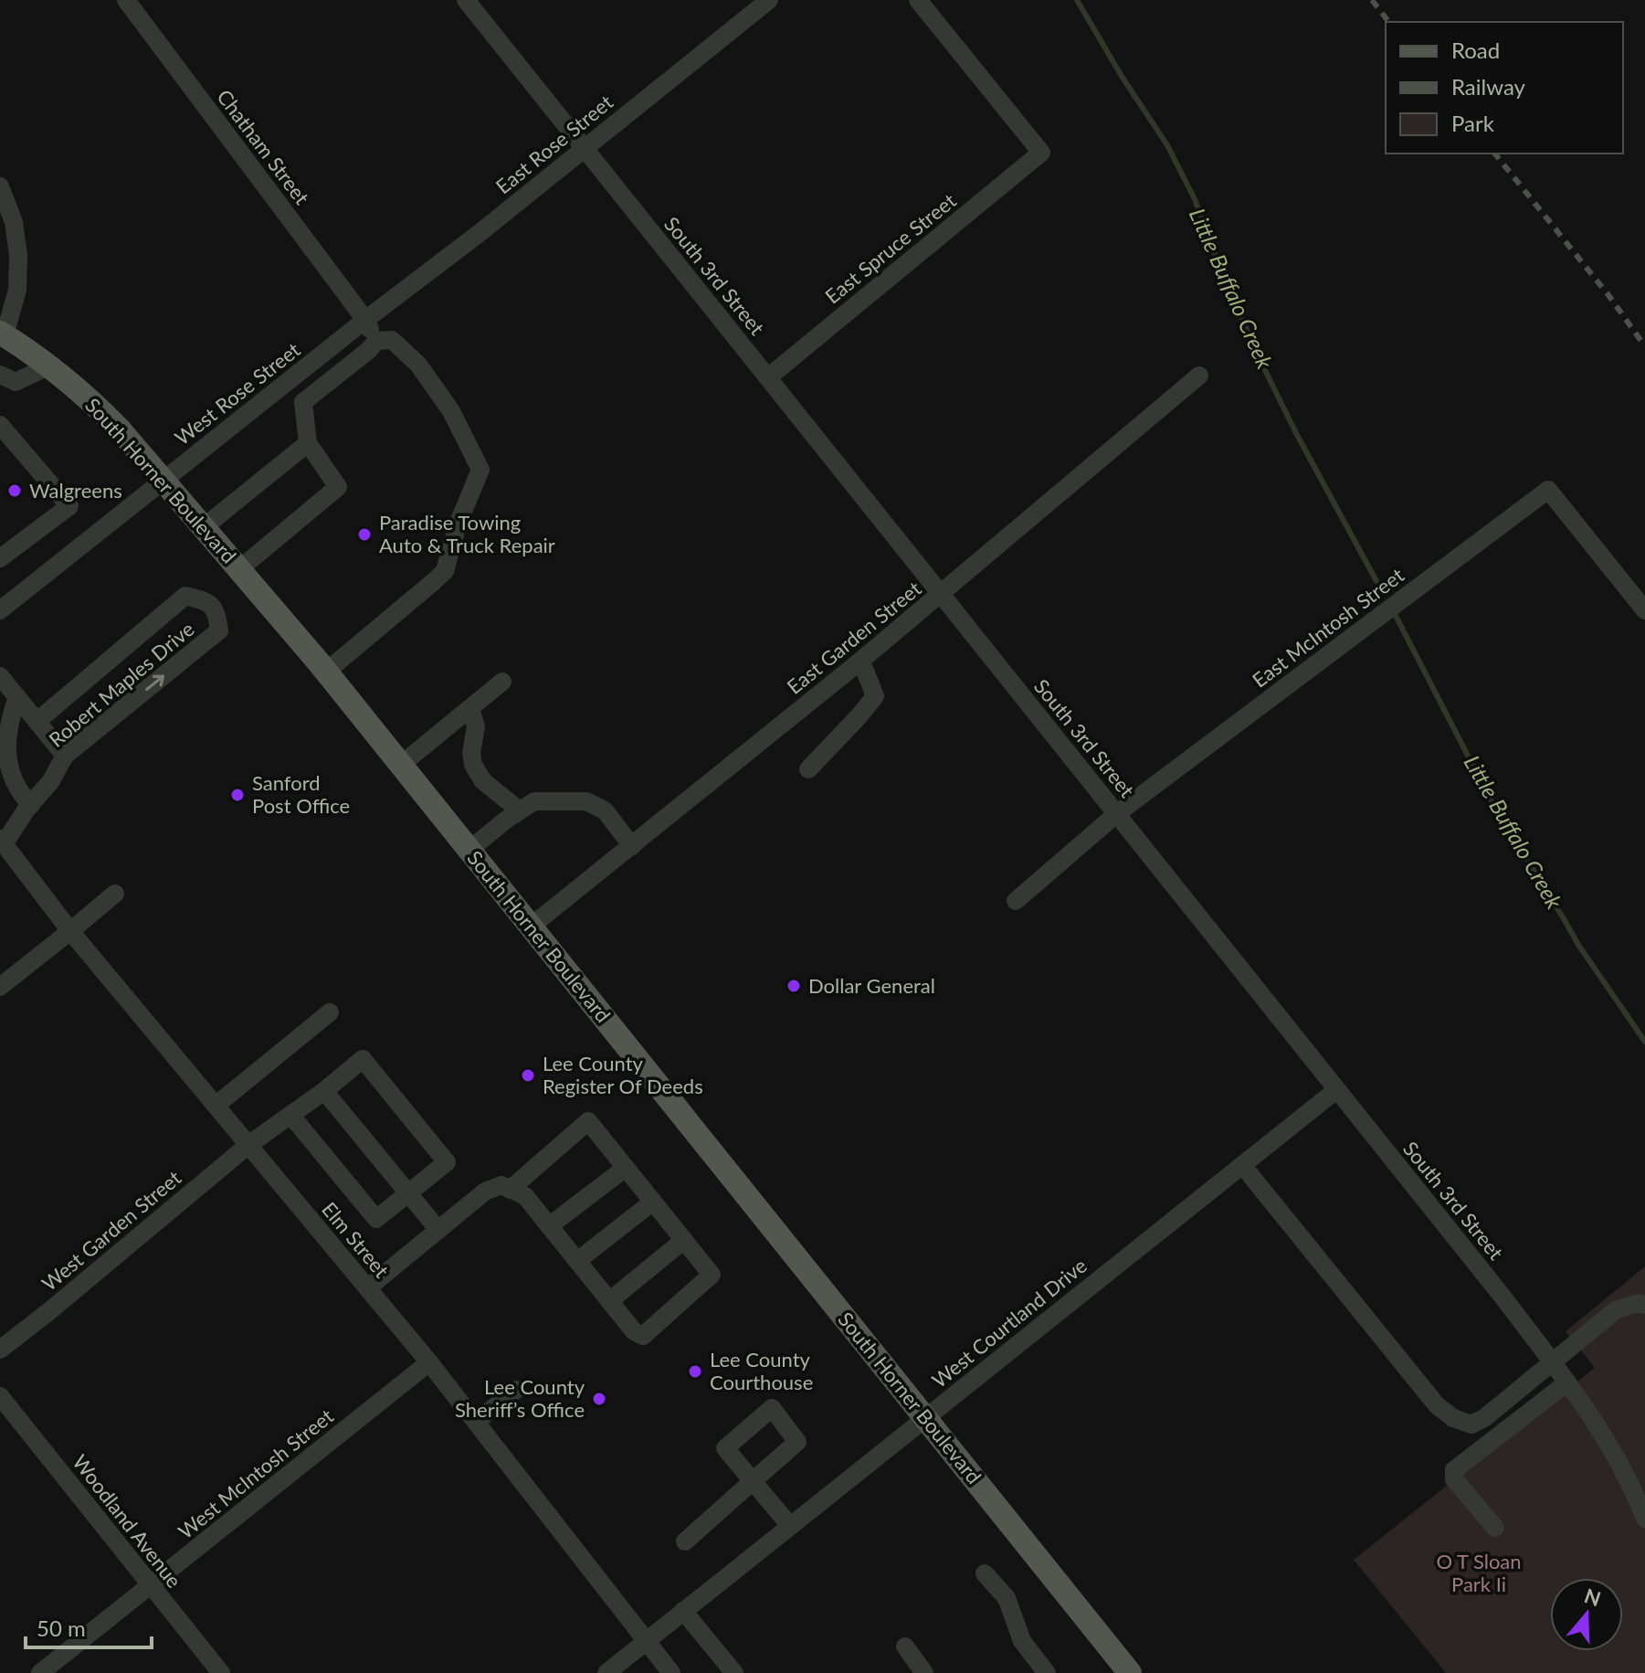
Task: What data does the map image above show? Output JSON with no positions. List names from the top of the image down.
{
  "streets": {
    "main road": ["South Horner Boulevard"],
    "street": [
      "East Rose Street",
      "Chatham Street",
      "East Spruce Street",
      "South 3rd Street",
      "West Rose Street",
      "East McIntosh Street",
      "East Garden Street",
      "Robert Maples Drive",
      "West Garden Street",
      "Elm Street",
      "West Courtland Drive",
      "West McIntosh Street",
      "Woodland Avenue"
    ]
  },
  "crossings": [
    ["East Rose Street", "Chatham Street"],
    ["East Rose Street", "South 3rd Street"],
    ["East Rose Street", "West Rose Street"],
    ["Chatham Street", "West Rose Street"],
    ["East Spruce Street", "South 3rd Street"],
    ["South 3rd Street", "East McIntosh Street"],
    ["South 3rd Street", "East Garden Street"],
    ["South 3rd Street", "West Courtland Drive"],
    ["West Rose Street", "South Horner Boulevard"],
    ["South Horner Boulevard", "East Garden Street"],
    ["South Horner Boulevard", "West Courtland Drive"],
    ["Robert Maples Drive", "Elm Street"],
    ["West Garden Street", "Elm Street"],
    ["Elm Street", "West Courtland Drive"],
    ["Elm Street", "West McIntosh Street"],
    ["West McIntosh Street", "Woodland Avenue"]
  ],
  "water": ["Little Buffalo Creek"],
  "parks": ["O T Sloan Park Ii"],
  "places": [
    "Walgreens",
    "Paradise Towing Auto & Truck Repair",
    "Sanford Post Office",
    "Dollar General",
    "Lee County Register Of Deeds",
    "Lee County Courthouse",
    "Lee County Sheriff’s Office"
  ],
  "legend": ["Road", "Railway", "Park"],
  "scale_bar": "50 m",
  "north": "top"
}
